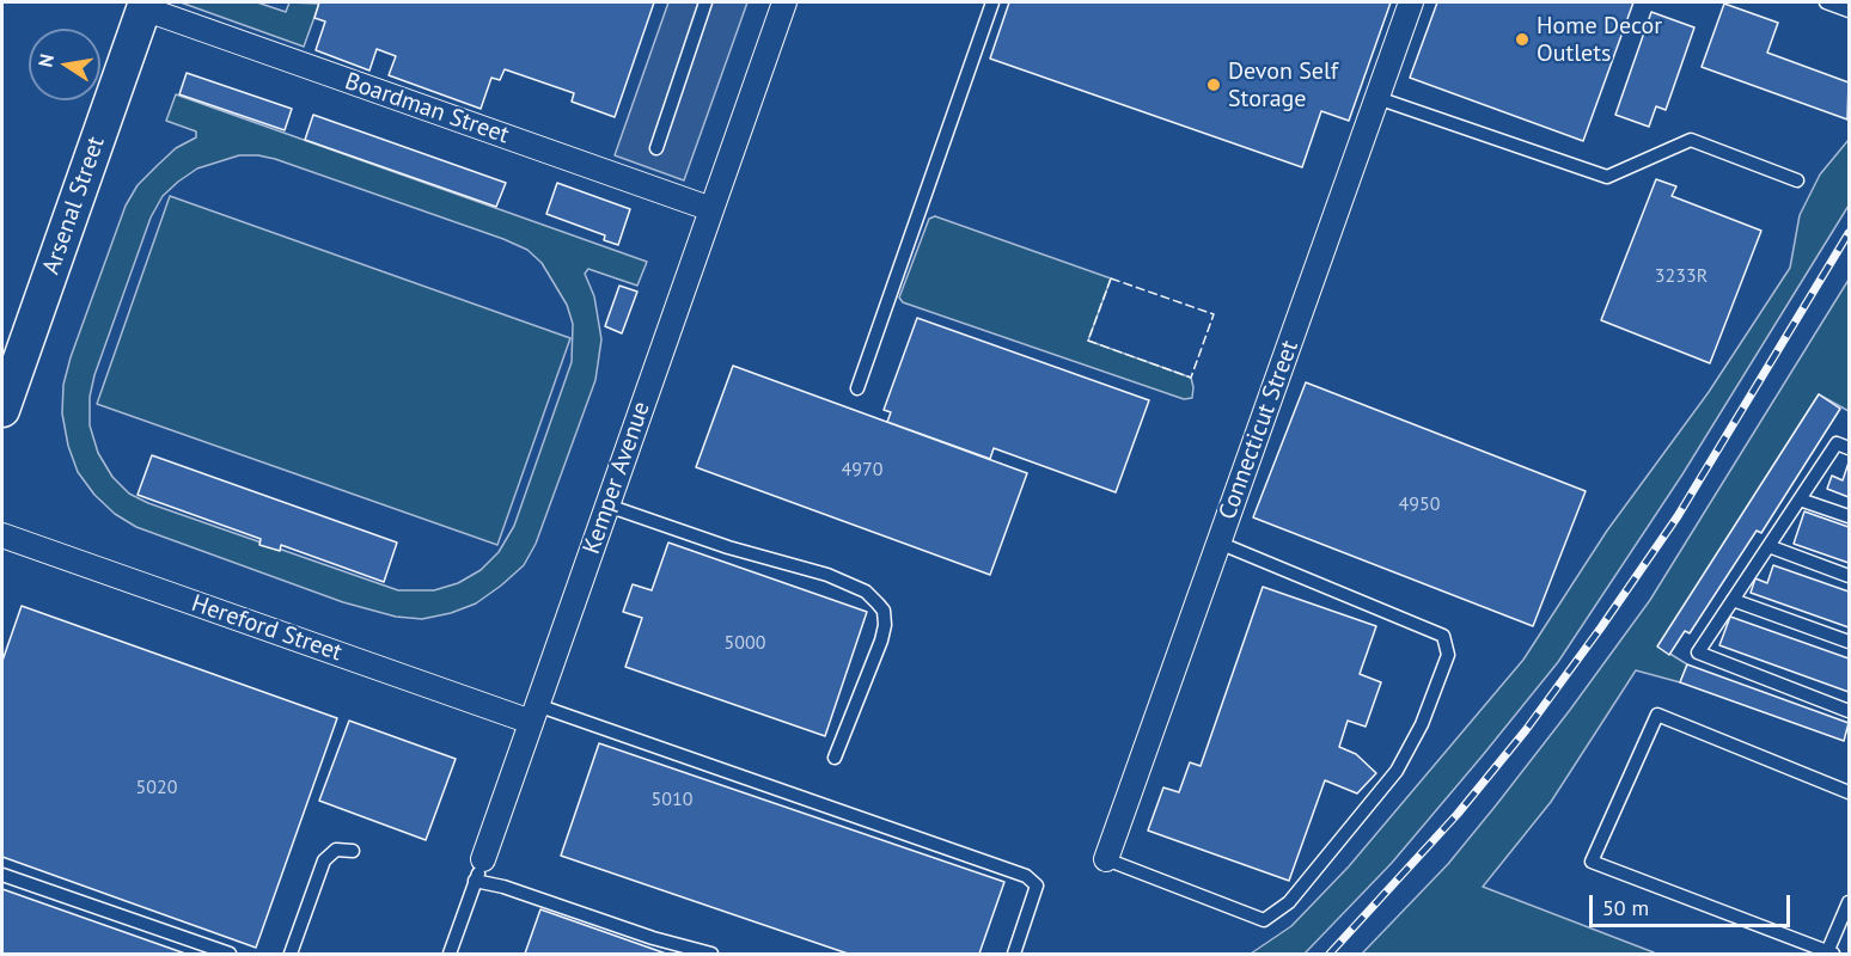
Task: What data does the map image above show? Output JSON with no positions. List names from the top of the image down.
{
  "streets": {
    "main road": ["Arsenal Street"],
    "street": [
      "Boardman Street",
      "Connecticut Street",
      "Kemper Avenue",
      "Hereford Street"
    ]
  },
  "crossings": [
    ["Boardman Street", "Arsenal Street"],
    ["Boardman Street", "Kemper Avenue"],
    ["Kemper Avenue", "Hereford Street"]
  ],
  "places": ["Home Decor Outlets", "Devon Self Storage"],
  "house_numbers": [
    "3233R",
    "4970",
    "4950",
    "5000",
    "5020",
    "5010"
  ],
  "scale_bar": "50 m",
  "north": "left"
}
